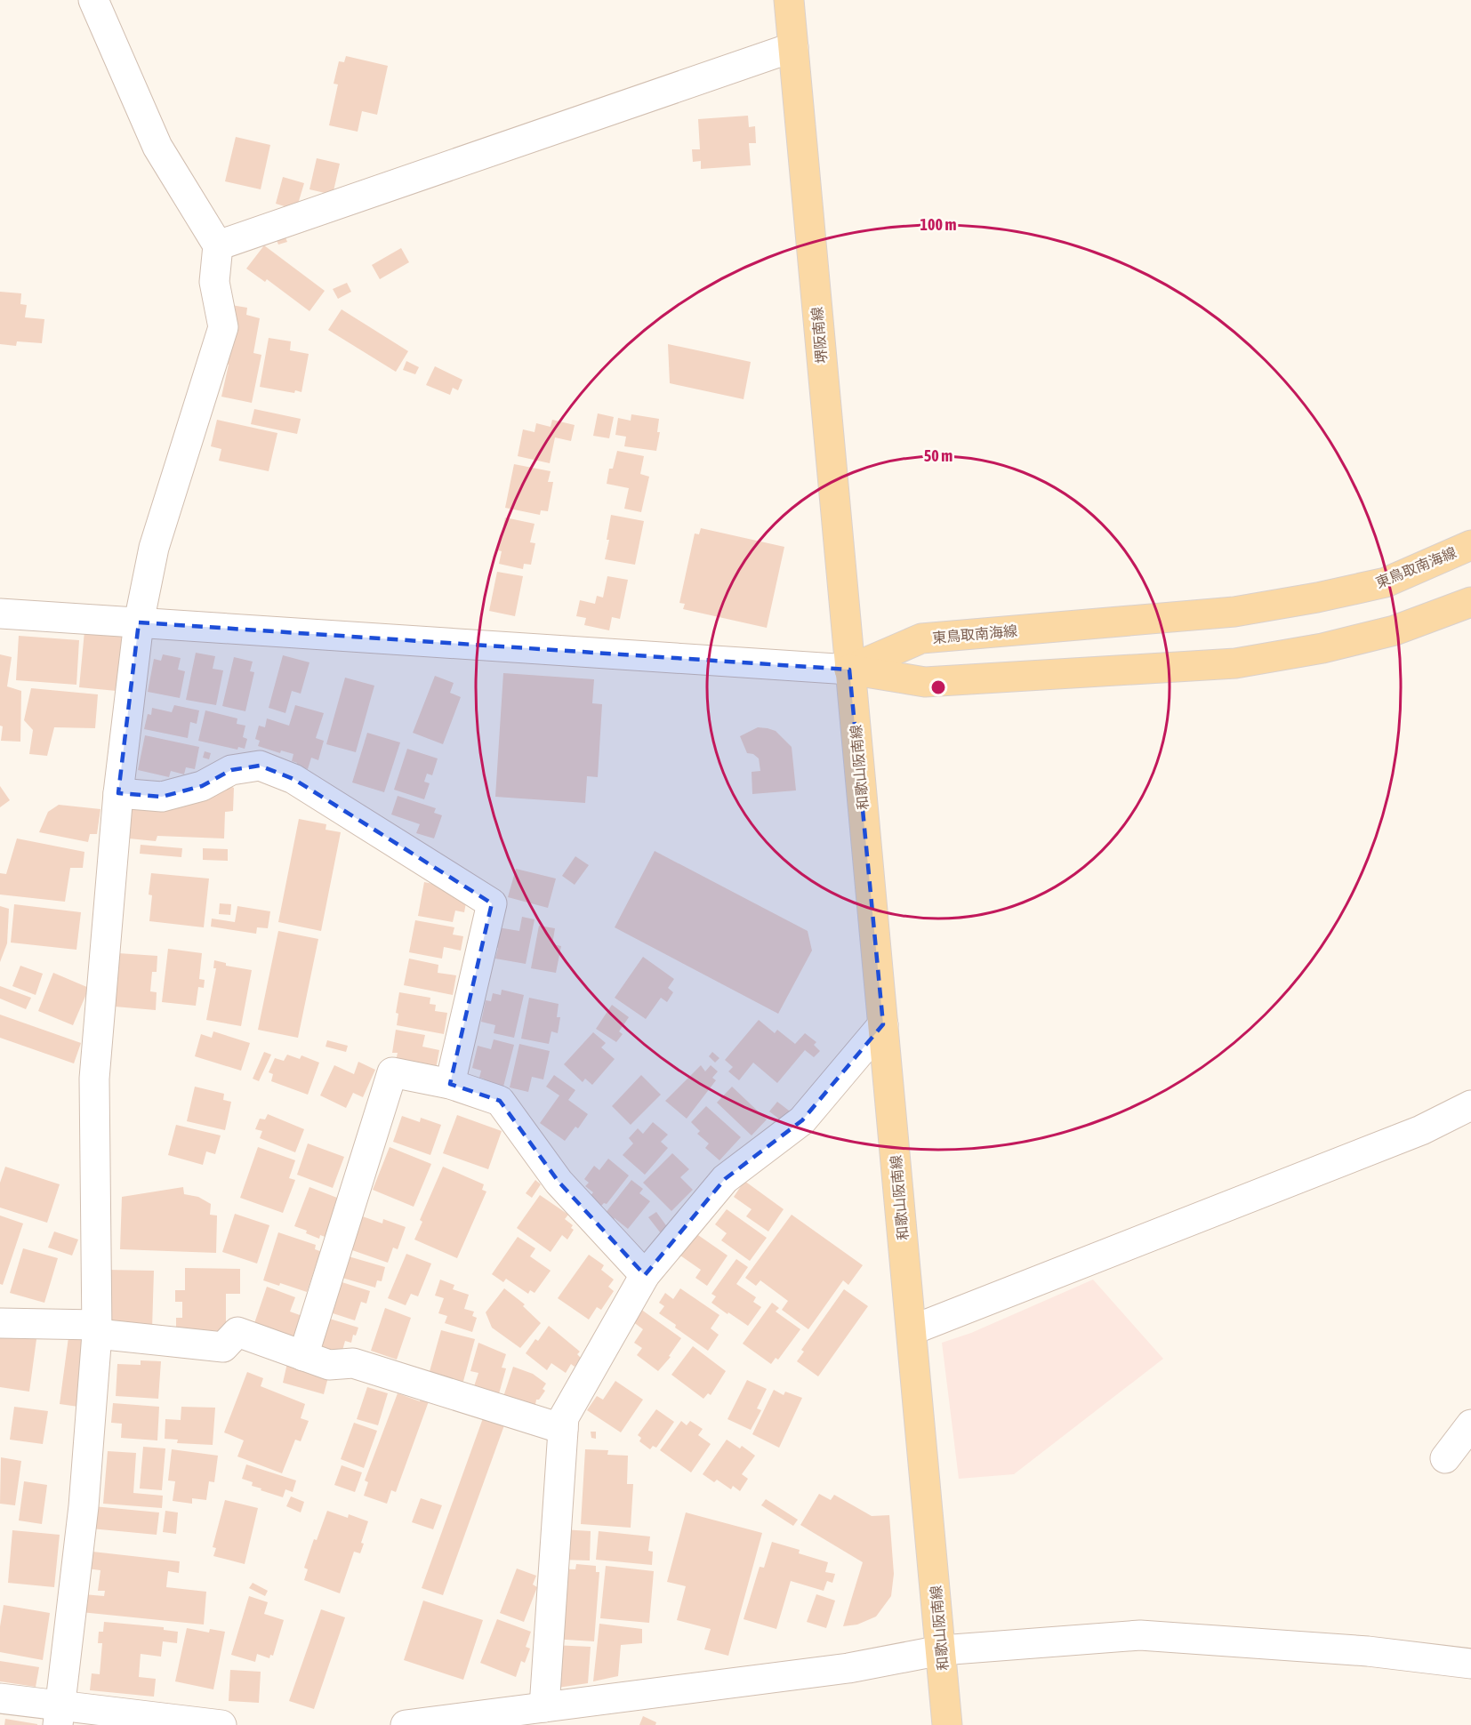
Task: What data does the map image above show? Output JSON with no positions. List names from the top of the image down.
{
  "streets": {
    "main road": ["堺阪南線", "東鳥取南海線", "和歌山阪南線"]
  },
  "crossings": [
    ["堺阪南線", "東鳥取南海線"],
    ["堺阪南線", "和歌山阪南線"],
    ["東鳥取南海線", "和歌山阪南線"]
  ],
  "rings": ["100 m", "50 m"]
}
